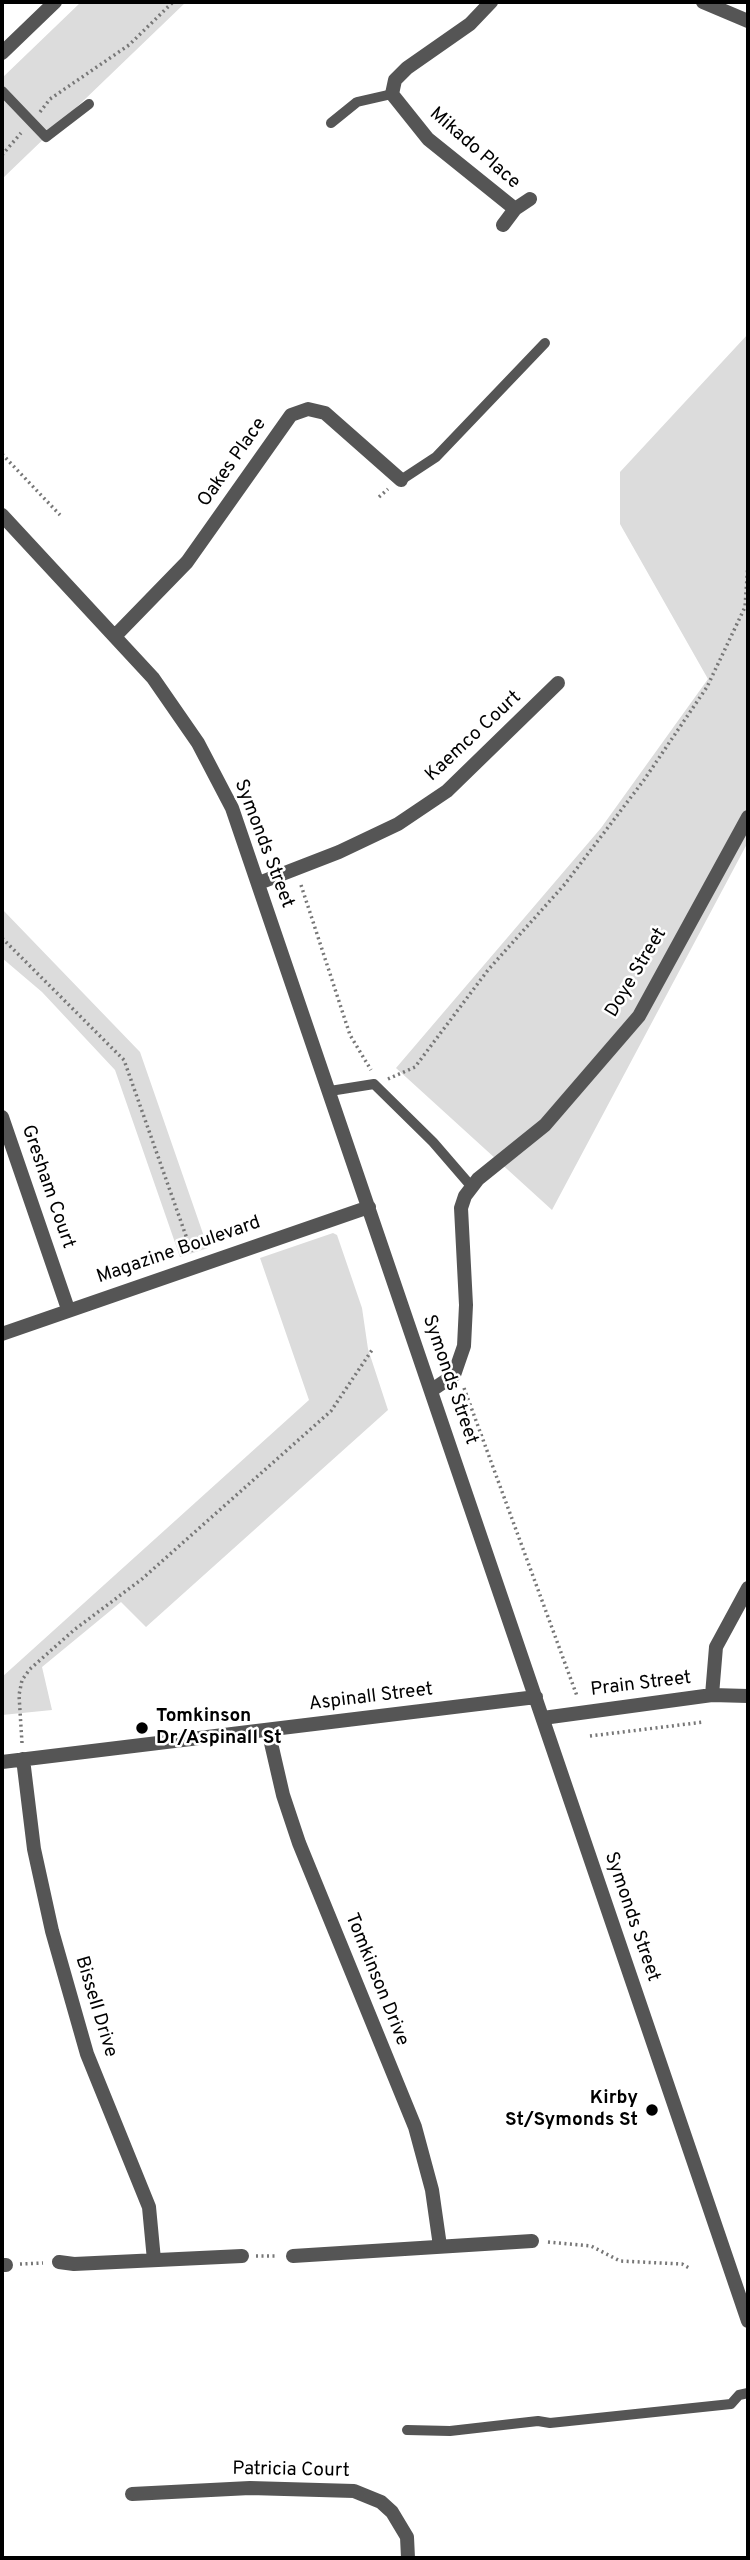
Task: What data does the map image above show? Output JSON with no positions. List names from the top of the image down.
{
  "streets": {
    "street": [
      "Mikado Place",
      "Oakes Place",
      "Kaemco Court",
      "Symonds Street",
      "Doye Street",
      "Gresham Court",
      "Magazine Boulevard",
      "Prain Street",
      "Aspinall Street",
      "Tomkinson Drive",
      "Bissell Drive",
      "Patricia Court"
    ]
  },
  "crossings": [
    ["Oakes Place", "Symonds Street"],
    ["Kaemco Court", "Symonds Street"],
    ["Symonds Street", "Magazine Boulevard"],
    ["Symonds Street", "Prain Street"],
    ["Symonds Street", "Aspinall Street"],
    ["Gresham Court", "Magazine Boulevard"],
    ["Aspinall Street", "Tomkinson Drive"],
    ["Aspinall Street", "Bissell Drive"]
  ],
  "places": ["Tomkinson Dr/Aspinall St", "Kirby St/Symonds St"]
}
